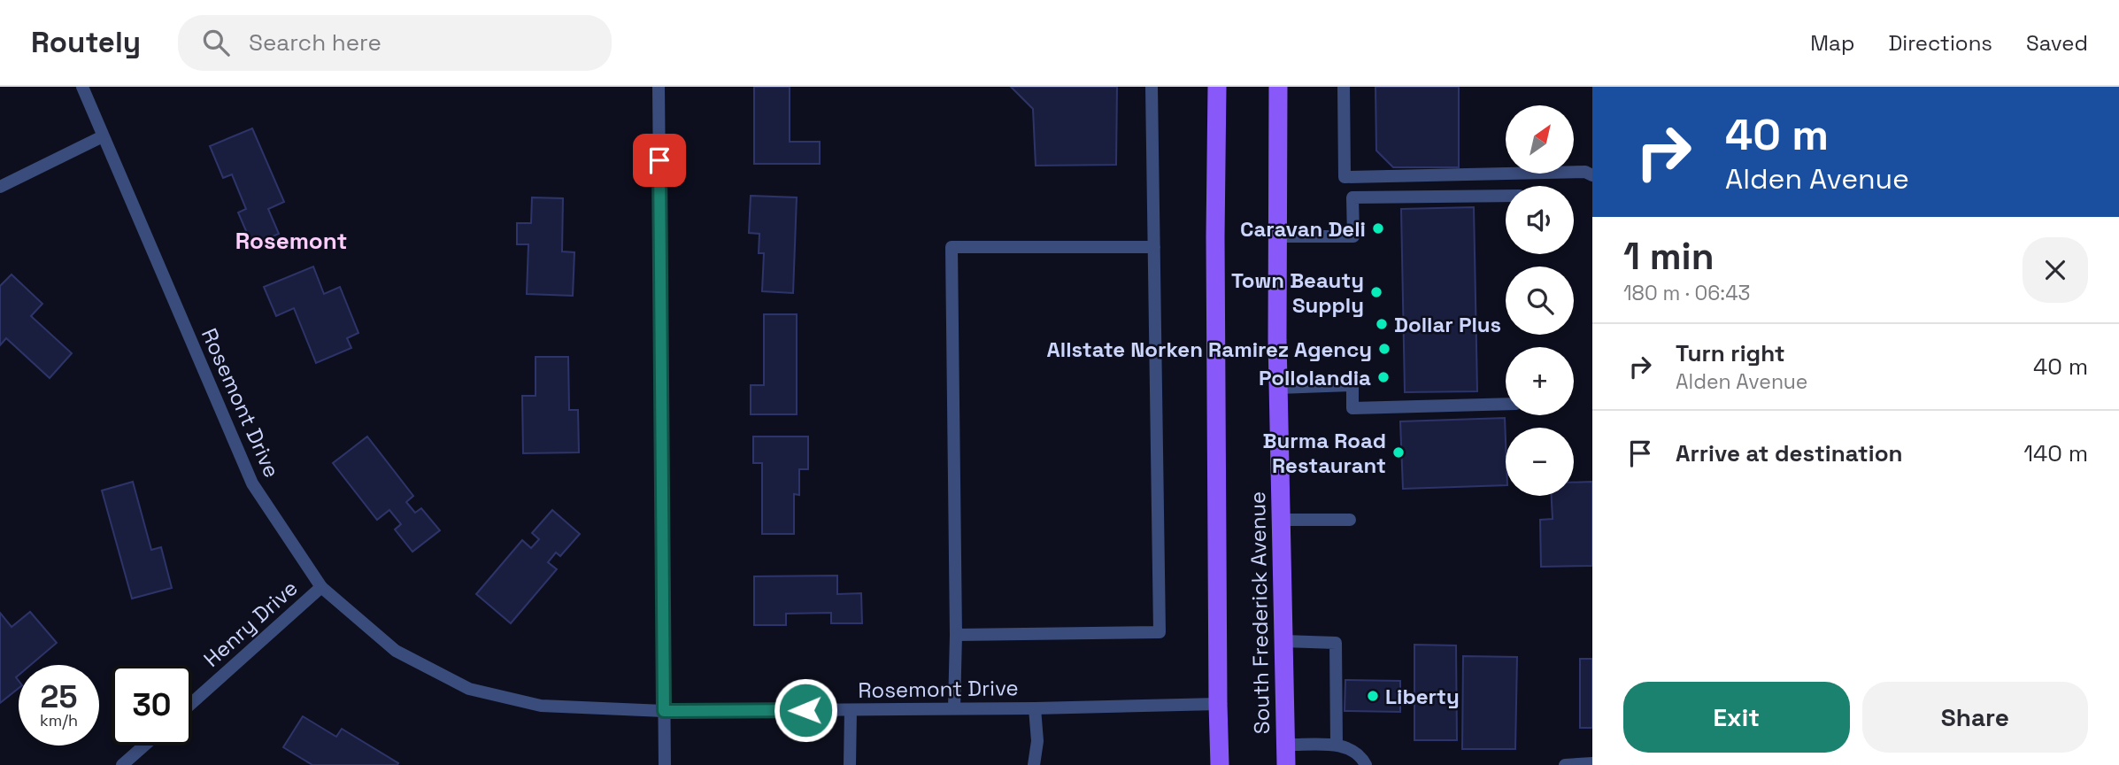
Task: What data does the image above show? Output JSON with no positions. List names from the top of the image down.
{
  "streets": {
    "main road": ["South Frederick Avenue"],
    "street": ["Rosemont Drive", "Henry Drive"]
  },
  "crossings": [
    ["Rosemont Drive", "South Frederick Avenue"],
    ["Rosemont Drive", "Henry Drive"]
  ],
  "districts": ["Rosemont"],
  "places": [
    "Caravan Deli",
    "Town Beauty Supply",
    "Dollar Plus",
    "Allstate Norken Ramirez Agency",
    "Pollolandia",
    "Burma Road Restaurant",
    "Liberty"
  ],
  "north": "top right",
  "page": {
    "header": "Routely",
    "search": "Search here",
    "nav": ["Map", "Directions", "Saved"],
    "turn": ["40 m", "Alden Avenue"],
    "map_buttons": ["+", "−"],
    "heading": ["1 min", "180 m · 06:43"],
    "list": [
      {
        "name": "Turn right",
        "note": "Alden Avenue",
        "value": "40 m"
      },
      {
        "name": "Arrive at destination",
        "value": "140 m"
      }
    ],
    "speed": "25 km/h",
    "limit": "30",
    "buttons": ["Exit", "Share"]
  }
}
